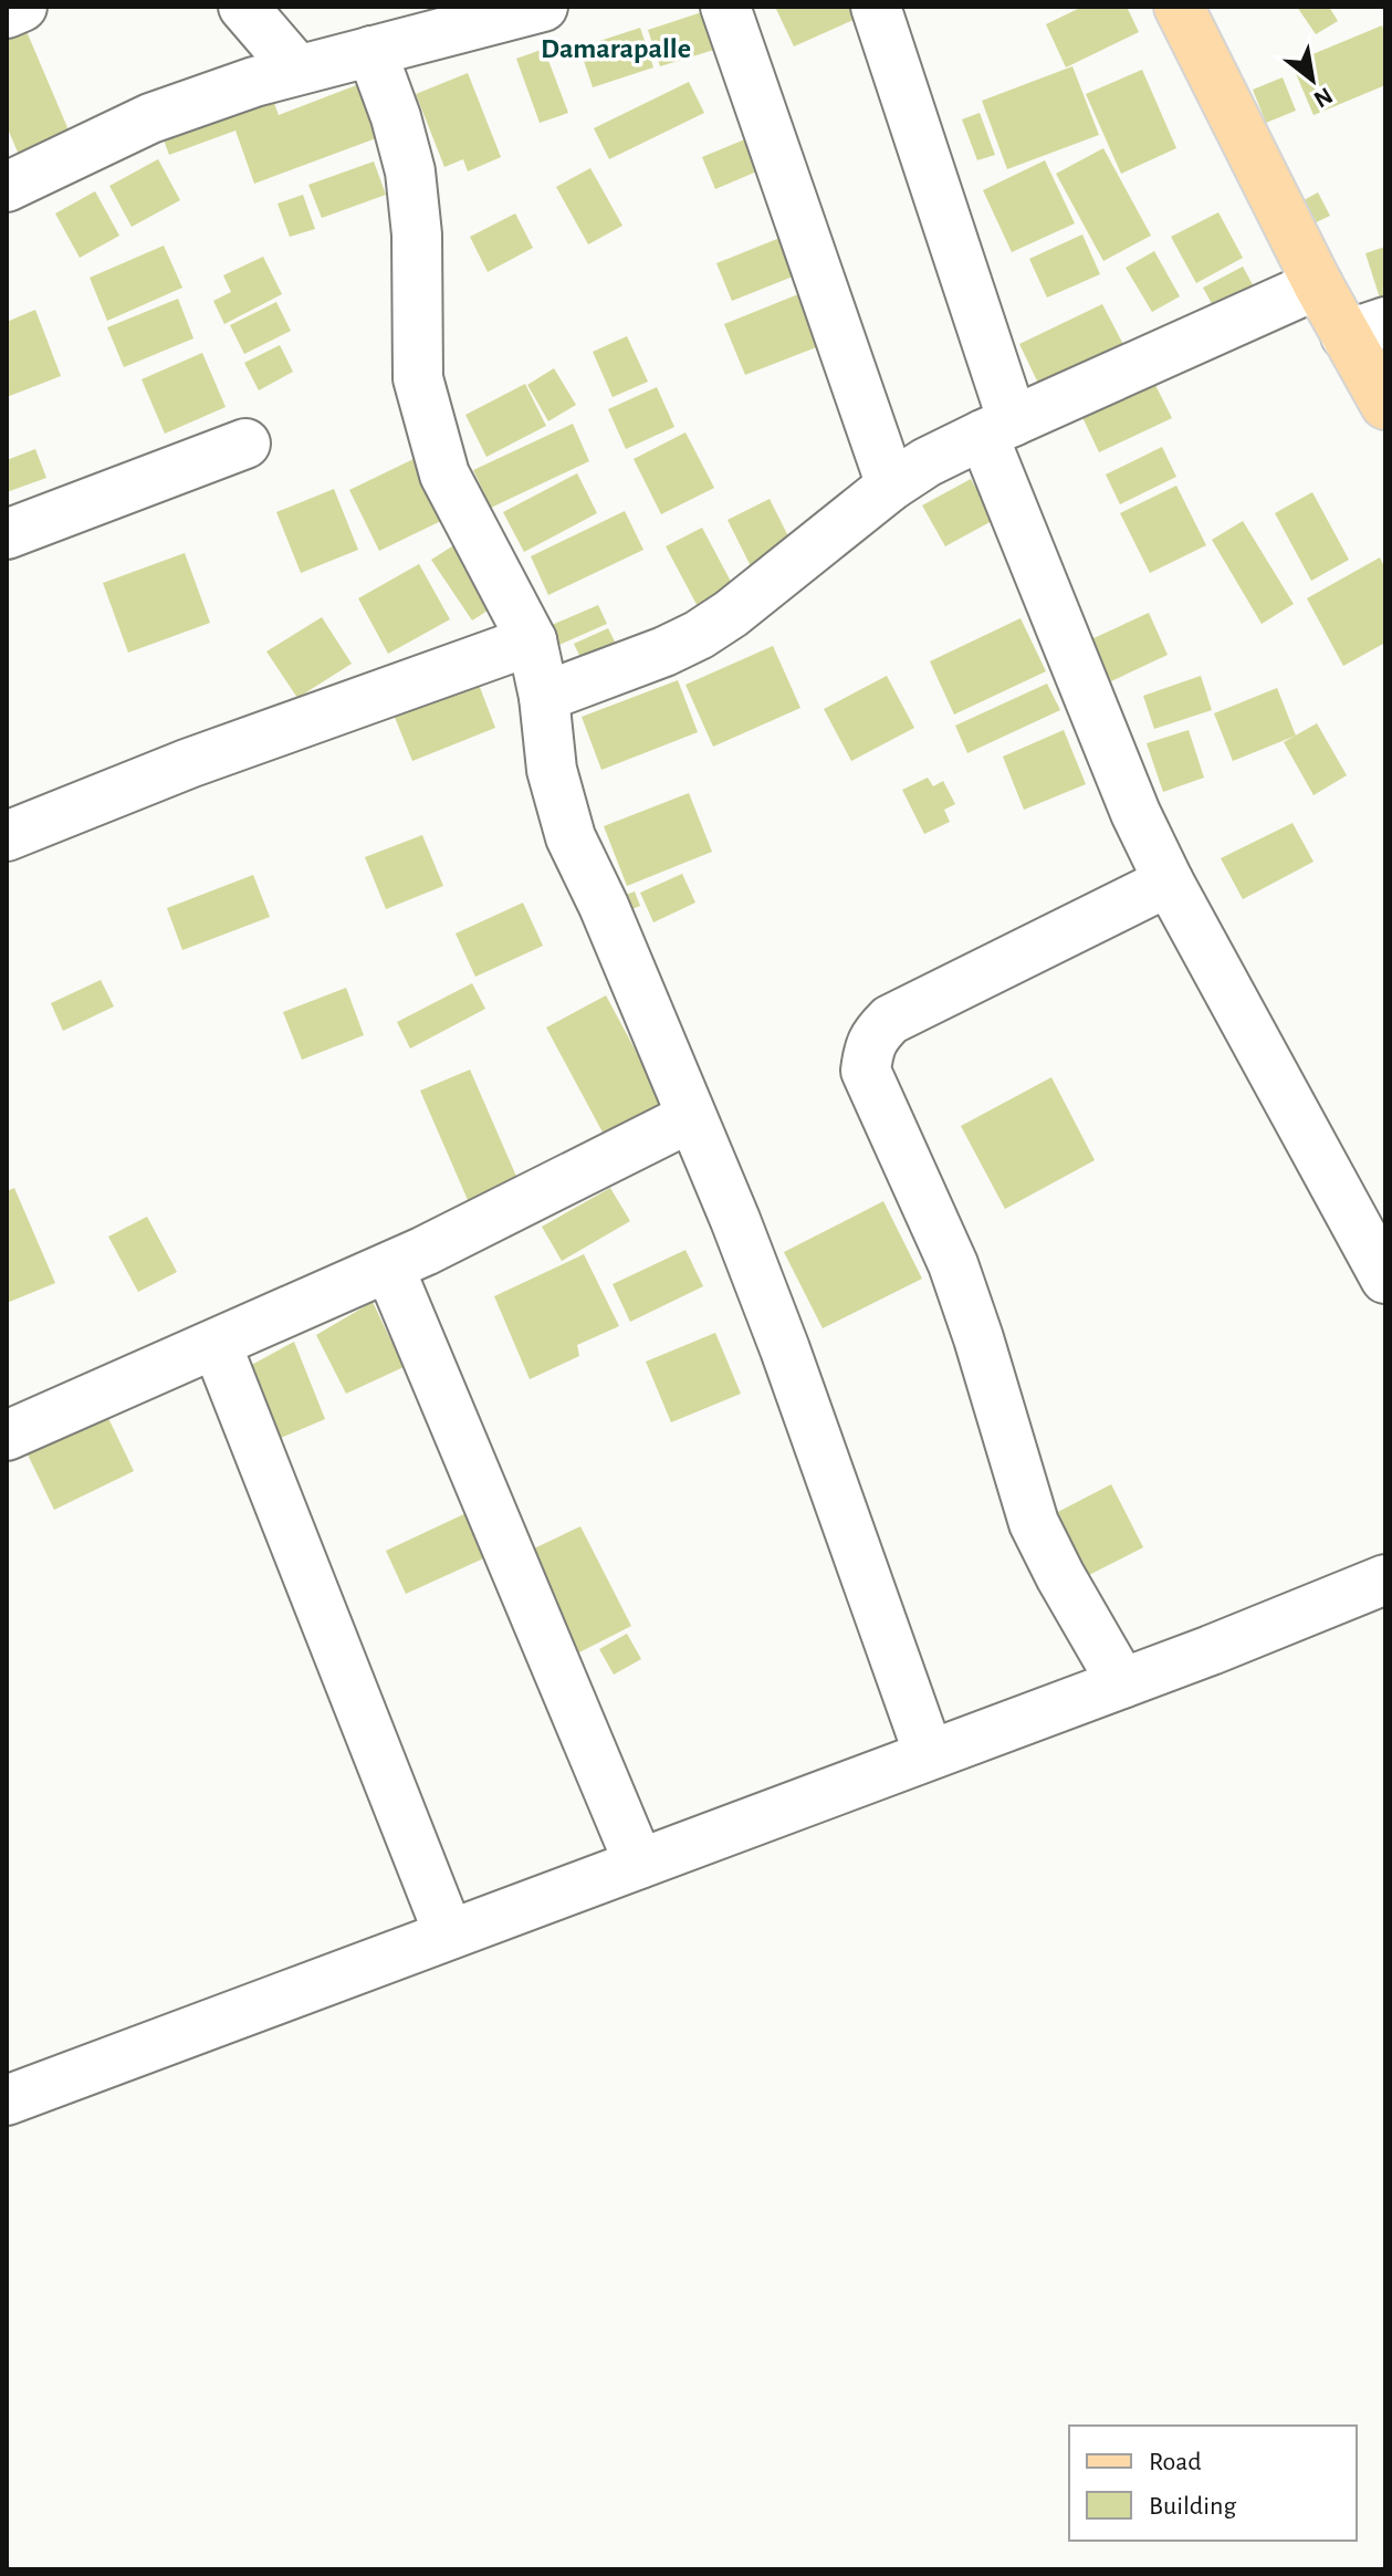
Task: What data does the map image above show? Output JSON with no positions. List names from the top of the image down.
{
  "districts": ["Damarapalle"],
  "legend": ["Road", "Building"],
  "north": "bottom right"
}
